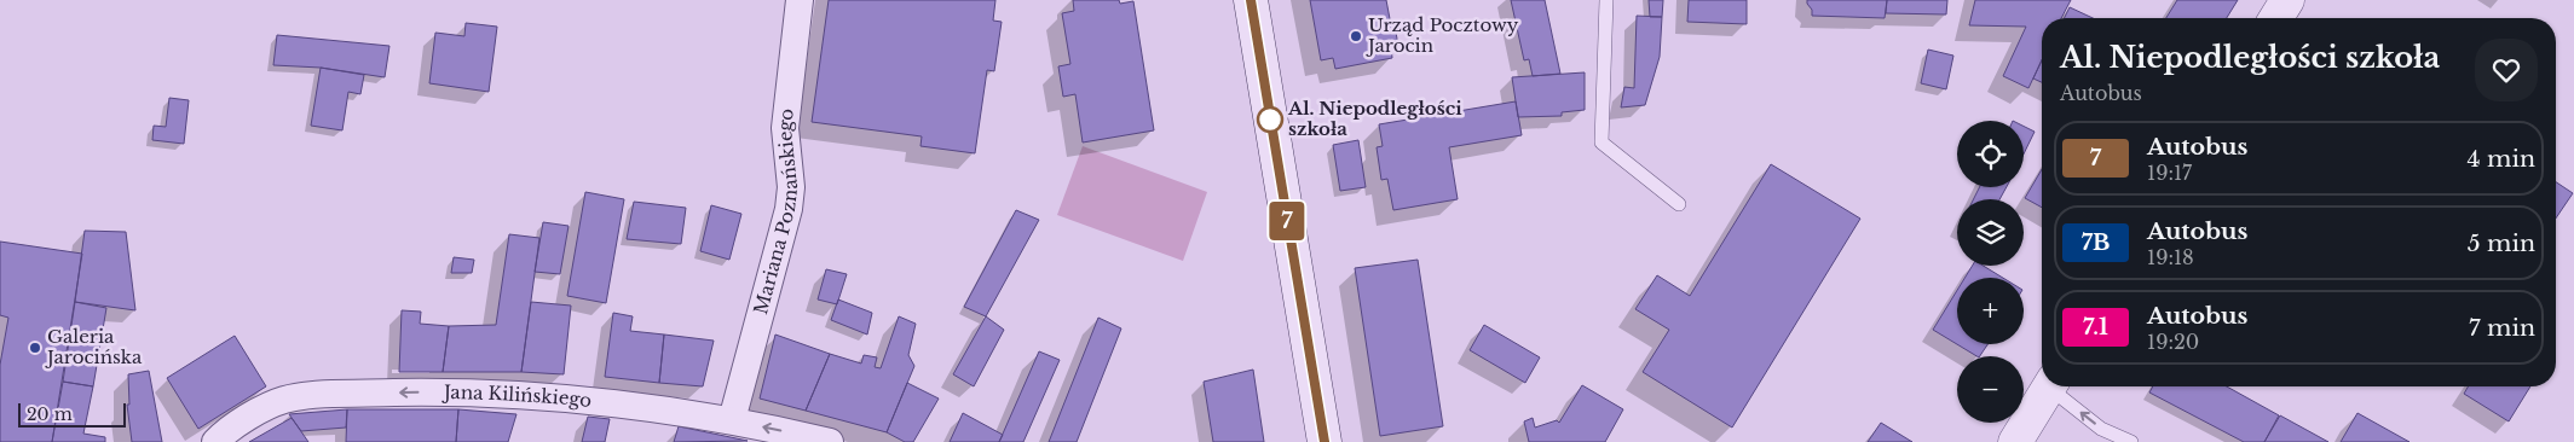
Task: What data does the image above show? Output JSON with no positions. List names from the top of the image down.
{
  "streets": {
    "street": ["Mariana Poznańskiego", "Jana Kilińskiego"]
  },
  "crossings": [
    ["Mariana Poznańskiego", "Jana Kilińskiego"]
  ],
  "one_way": ["Jana Kilińskiego"],
  "places": ["Urząd Pocztowy Jarocin", "Al. Niepodległości szkoła", "Galeria Jarocińska"],
  "lines": ["bus line 7"],
  "scale_bar": "20 m",
  "page": {
    "on_map": "7",
    "heading": ["Al. Niepodległości szkoła", "Autobus"],
    "map_buttons": ["+", "−"],
    "list": [
      {
        "mark": "7",
        "name": "Autobus",
        "note": "19:17",
        "value": "4 min"
      },
      {
        "mark": "7B",
        "name": "Autobus",
        "note": "19:18",
        "value": "5 min"
      },
      {
        "mark": "7.1",
        "name": "Autobus",
        "note": "19:20",
        "value": "7 min"
      }
    ],
    "scale": "20 m"
  }
}
